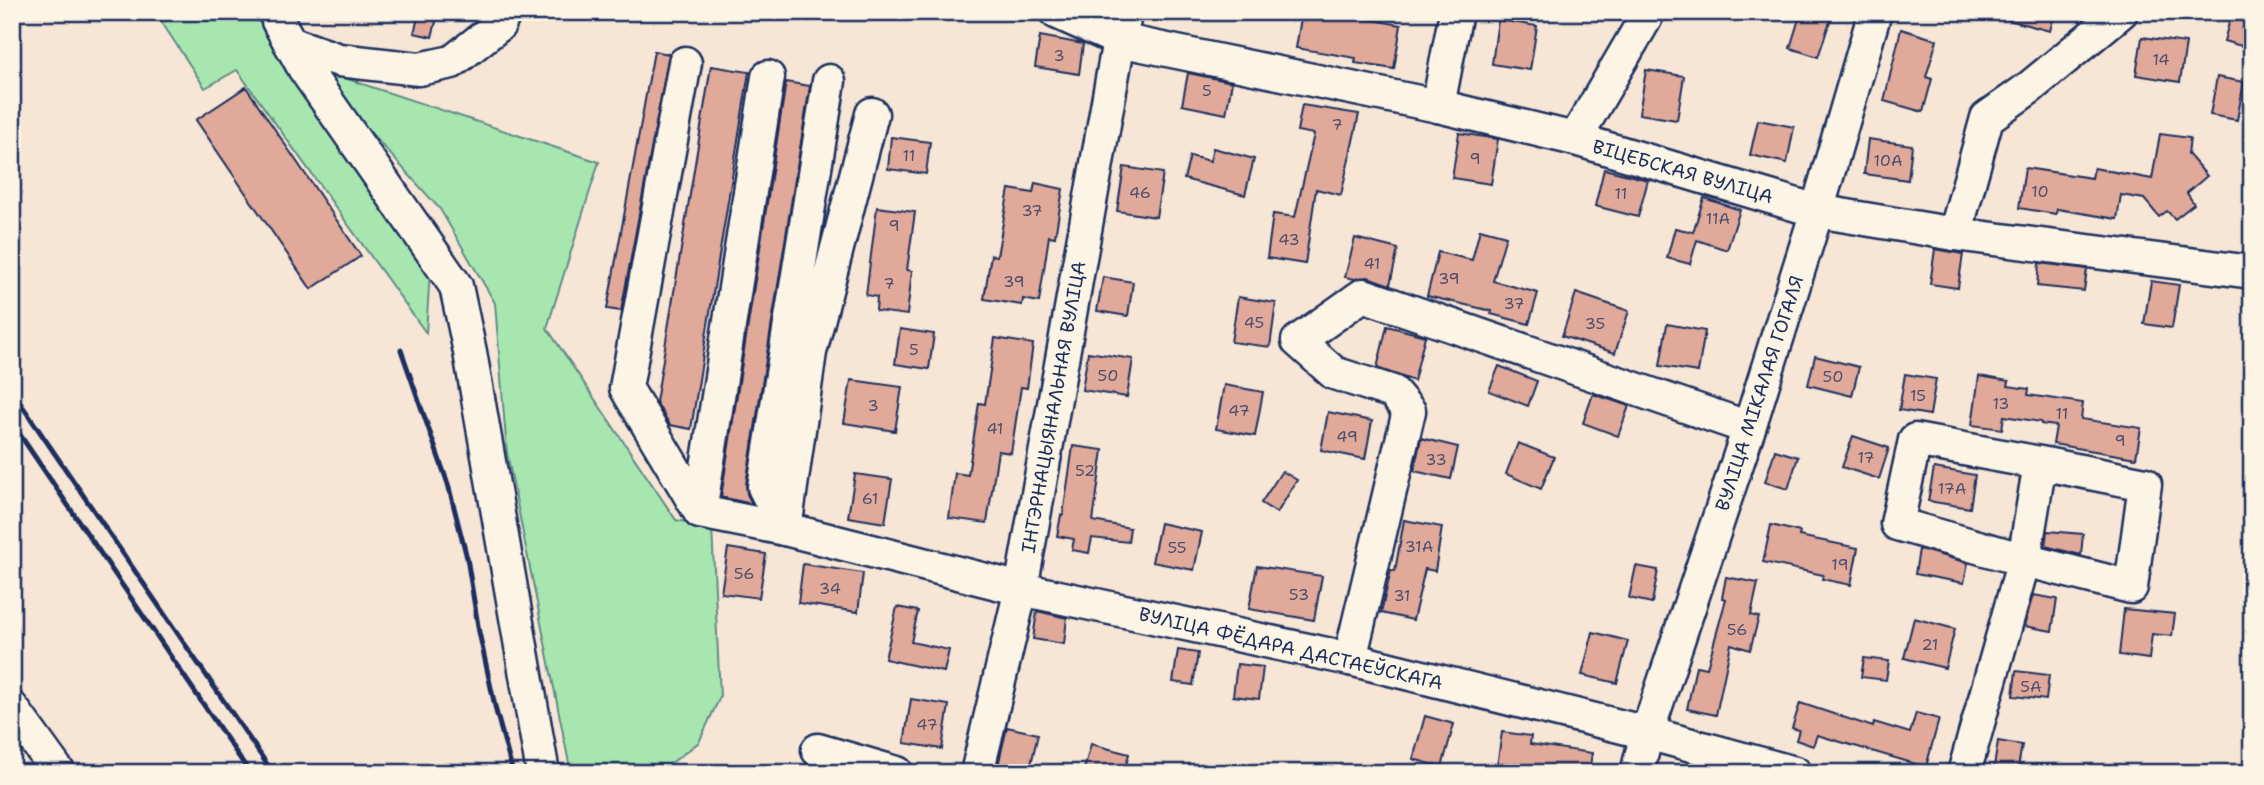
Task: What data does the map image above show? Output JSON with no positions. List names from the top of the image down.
{
  "streets": {
    "street": [
      "ВІЦЕБСКАЯ ВУЛІЦА",
      "ВУЛІЦА МІКАЛАЯ ГОГАЛЯ",
      "ІНТЭРНАЦЫЯНАЛЬНАЯ ВУЛІЦА",
      "ВУЛІЦА ФЁДАРА ДАСТАЕЎСКАГА"
    ]
  },
  "crossings": [
    ["ВІЦЕБСКАЯ ВУЛІЦА", "ВУЛІЦА МІКАЛАЯ ГОГАЛЯ"],
    ["ВІЦЕБСКАЯ ВУЛІЦА", "ІНТЭРНАЦЫЯНАЛЬНАЯ ВУЛІЦА"],
    ["ВУЛІЦА МІКАЛАЯ ГОГАЛЯ", "ВУЛІЦА ФЁДАРА ДАСТАЕЎСКАГА"],
    ["ІНТЭРНАЦЫЯНАЛЬНАЯ ВУЛІЦА", "ВУЛІЦА ФЁДАРА ДАСТАЕЎСКАГА"]
  ],
  "house_numbers": [
    "3",
    "14",
    "5",
    "7",
    "11",
    "9",
    "10А",
    "10",
    "46",
    "11",
    "37",
    "11А",
    "9",
    "43",
    "41",
    "39",
    "39",
    "7",
    "37",
    "45",
    "35",
    "5",
    "50",
    "50",
    "15",
    "13",
    "3",
    "47",
    "11",
    "41",
    "49",
    "9",
    "17",
    "33",
    "52",
    "17А",
    "61",
    "31А",
    "55",
    "19",
    "56",
    "34",
    "53",
    "31",
    "56",
    "21",
    "5А",
    "47"
  ]
}
